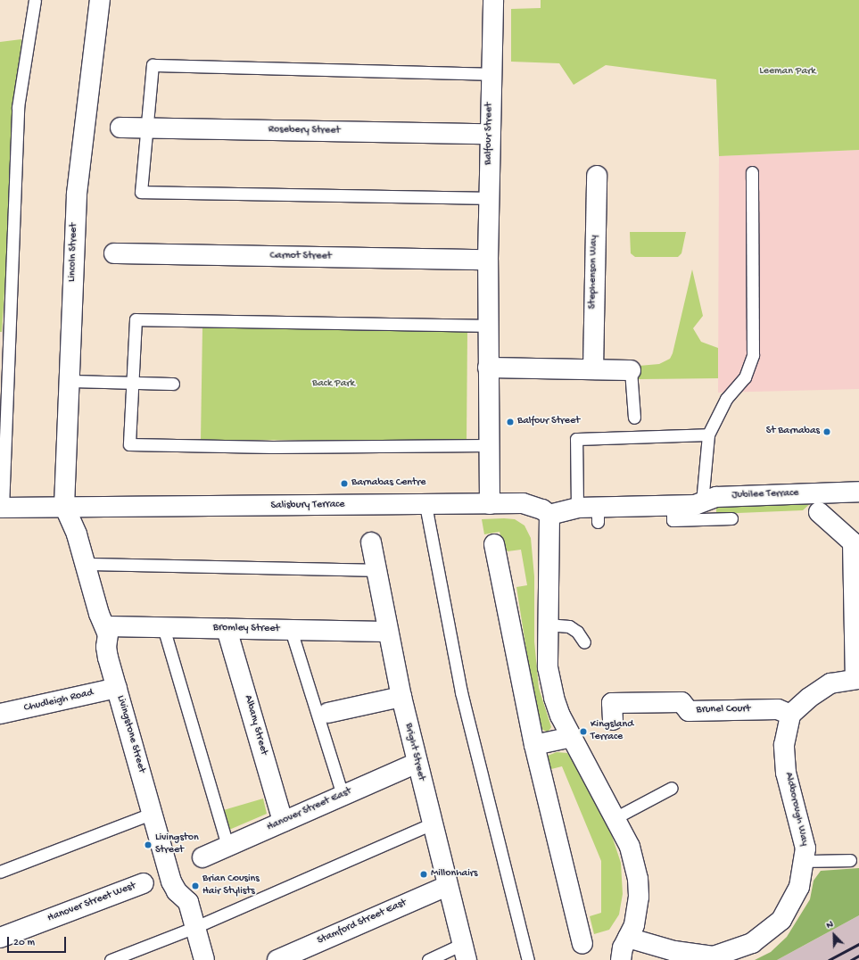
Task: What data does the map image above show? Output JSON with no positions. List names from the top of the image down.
{
  "streets": {
    "street": [
      "Rosebery Street",
      "Balfour Street",
      "Lincoln Street",
      "Carnot Street",
      "Stephenson Way",
      "Jubilee Terrace",
      "Salisbury Terrace",
      "Bromley Street",
      "Chudleigh Road",
      "Brunel Court",
      "Albany Street",
      "Livingstone Street",
      "Bright Street",
      "Aldborough Way",
      "Hanover Street East",
      "Hanover Street West",
      "Stamford Street East"
    ]
  },
  "crossings": [
    ["Rosebery Street", "Balfour Street"],
    ["Balfour Street", "Carnot Street"],
    ["Balfour Street", "Salisbury Terrace"],
    ["Lincoln Street", "Salisbury Terrace"],
    ["Lincoln Street", "Livingstone Street"],
    ["Jubilee Terrace", "Salisbury Terrace"],
    ["Salisbury Terrace", "Livingstone Street"],
    ["Bromley Street", "Albany Street"],
    ["Bromley Street", "Livingstone Street"],
    ["Bromley Street", "Bright Street"],
    ["Chudleigh Road", "Livingstone Street"],
    ["Brunel Court", "Aldborough Way"],
    ["Albany Street", "Hanover Street East"],
    ["Bright Street", "Hanover Street East"],
    ["Bright Street", "Stamford Street East"]
  ],
  "parks": ["Leeman Park", "Back Park"],
  "places": [
    "Balfour Street",
    "St Barnabas",
    "Barnabas Centre",
    "Kingsland Terrace",
    "Livingston Street",
    "Millonhairs",
    "Brian Cousins Hair Stylists"
  ],
  "scale_bar": "20 m",
  "north": "top left"
}
